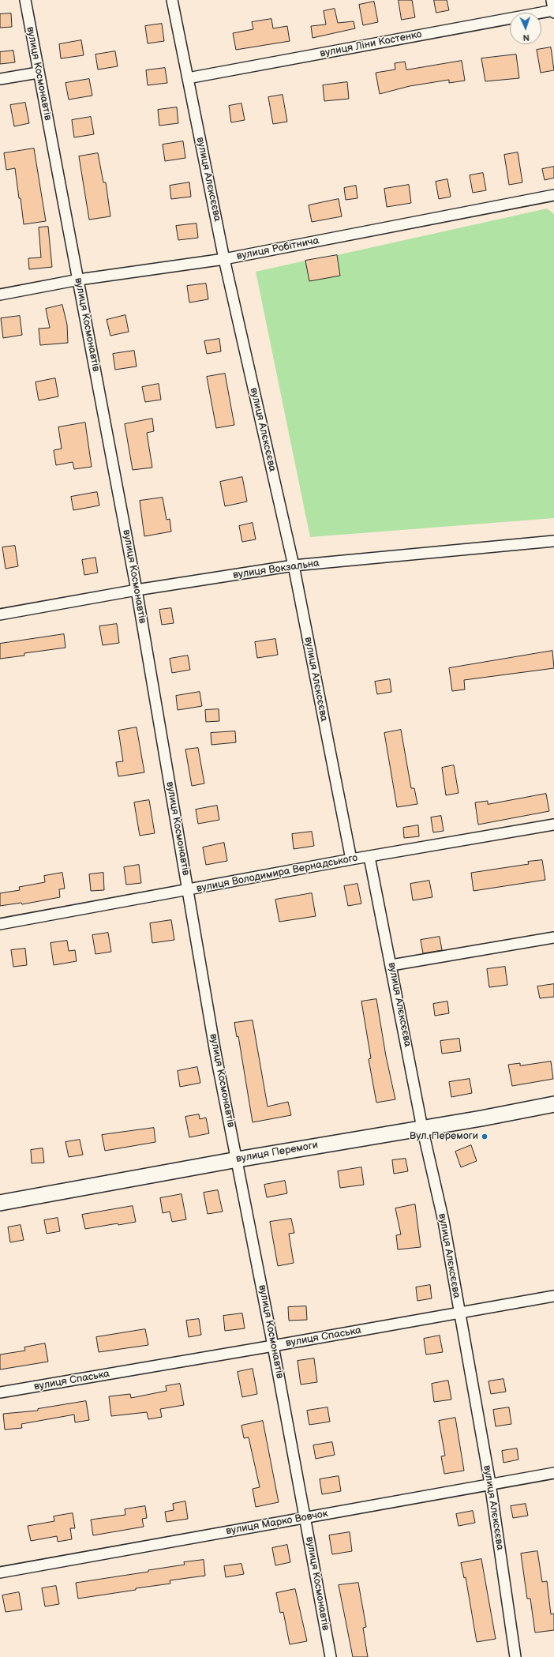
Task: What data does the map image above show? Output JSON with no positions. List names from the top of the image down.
{
  "streets": {
    "main road": ["вулиця Перемоги"],
    "street": [
      "вулиця Ліни Костенко",
      "вулиця Космонавтів",
      "вулиця Алєксєєва",
      "вулиця Робітнича",
      "вулиця Вокзальна",
      "вулиця Володимира Вернадського",
      "вулиця Спаська",
      "вулиця Марко Вовчок"
    ]
  },
  "crossings": [
    ["вулиця Ліни Костенко", "вулиця Алєксєєва"],
    ["вулиця Космонавтів", "вулиця Робітнича"],
    ["вулиця Космонавтів", "вулиця Вокзальна"],
    ["вулиця Космонавтів", "вулиця Володимира Вернадського"],
    ["вулиця Космонавтів", "вулиця Перемоги"],
    ["вулиця Космонавтів", "вулиця Спаська"],
    ["вулиця Космонавтів", "вулиця Марко Вовчок"],
    ["вулиця Алєксєєва", "вулиця Робітнича"],
    ["вулиця Алєксєєва", "вулиця Вокзальна"],
    ["вулиця Алєксєєва", "вулиця Володимира Вернадського"],
    ["вулиця Алєксєєва", "вулиця Перемоги"],
    ["вулиця Алєксєєва", "вулиця Спаська"],
    ["вулиця Алєксєєва", "вулиця Марко Вовчок"]
  ],
  "places": ["Вул. Перемоги"],
  "north": "bottom"
}
